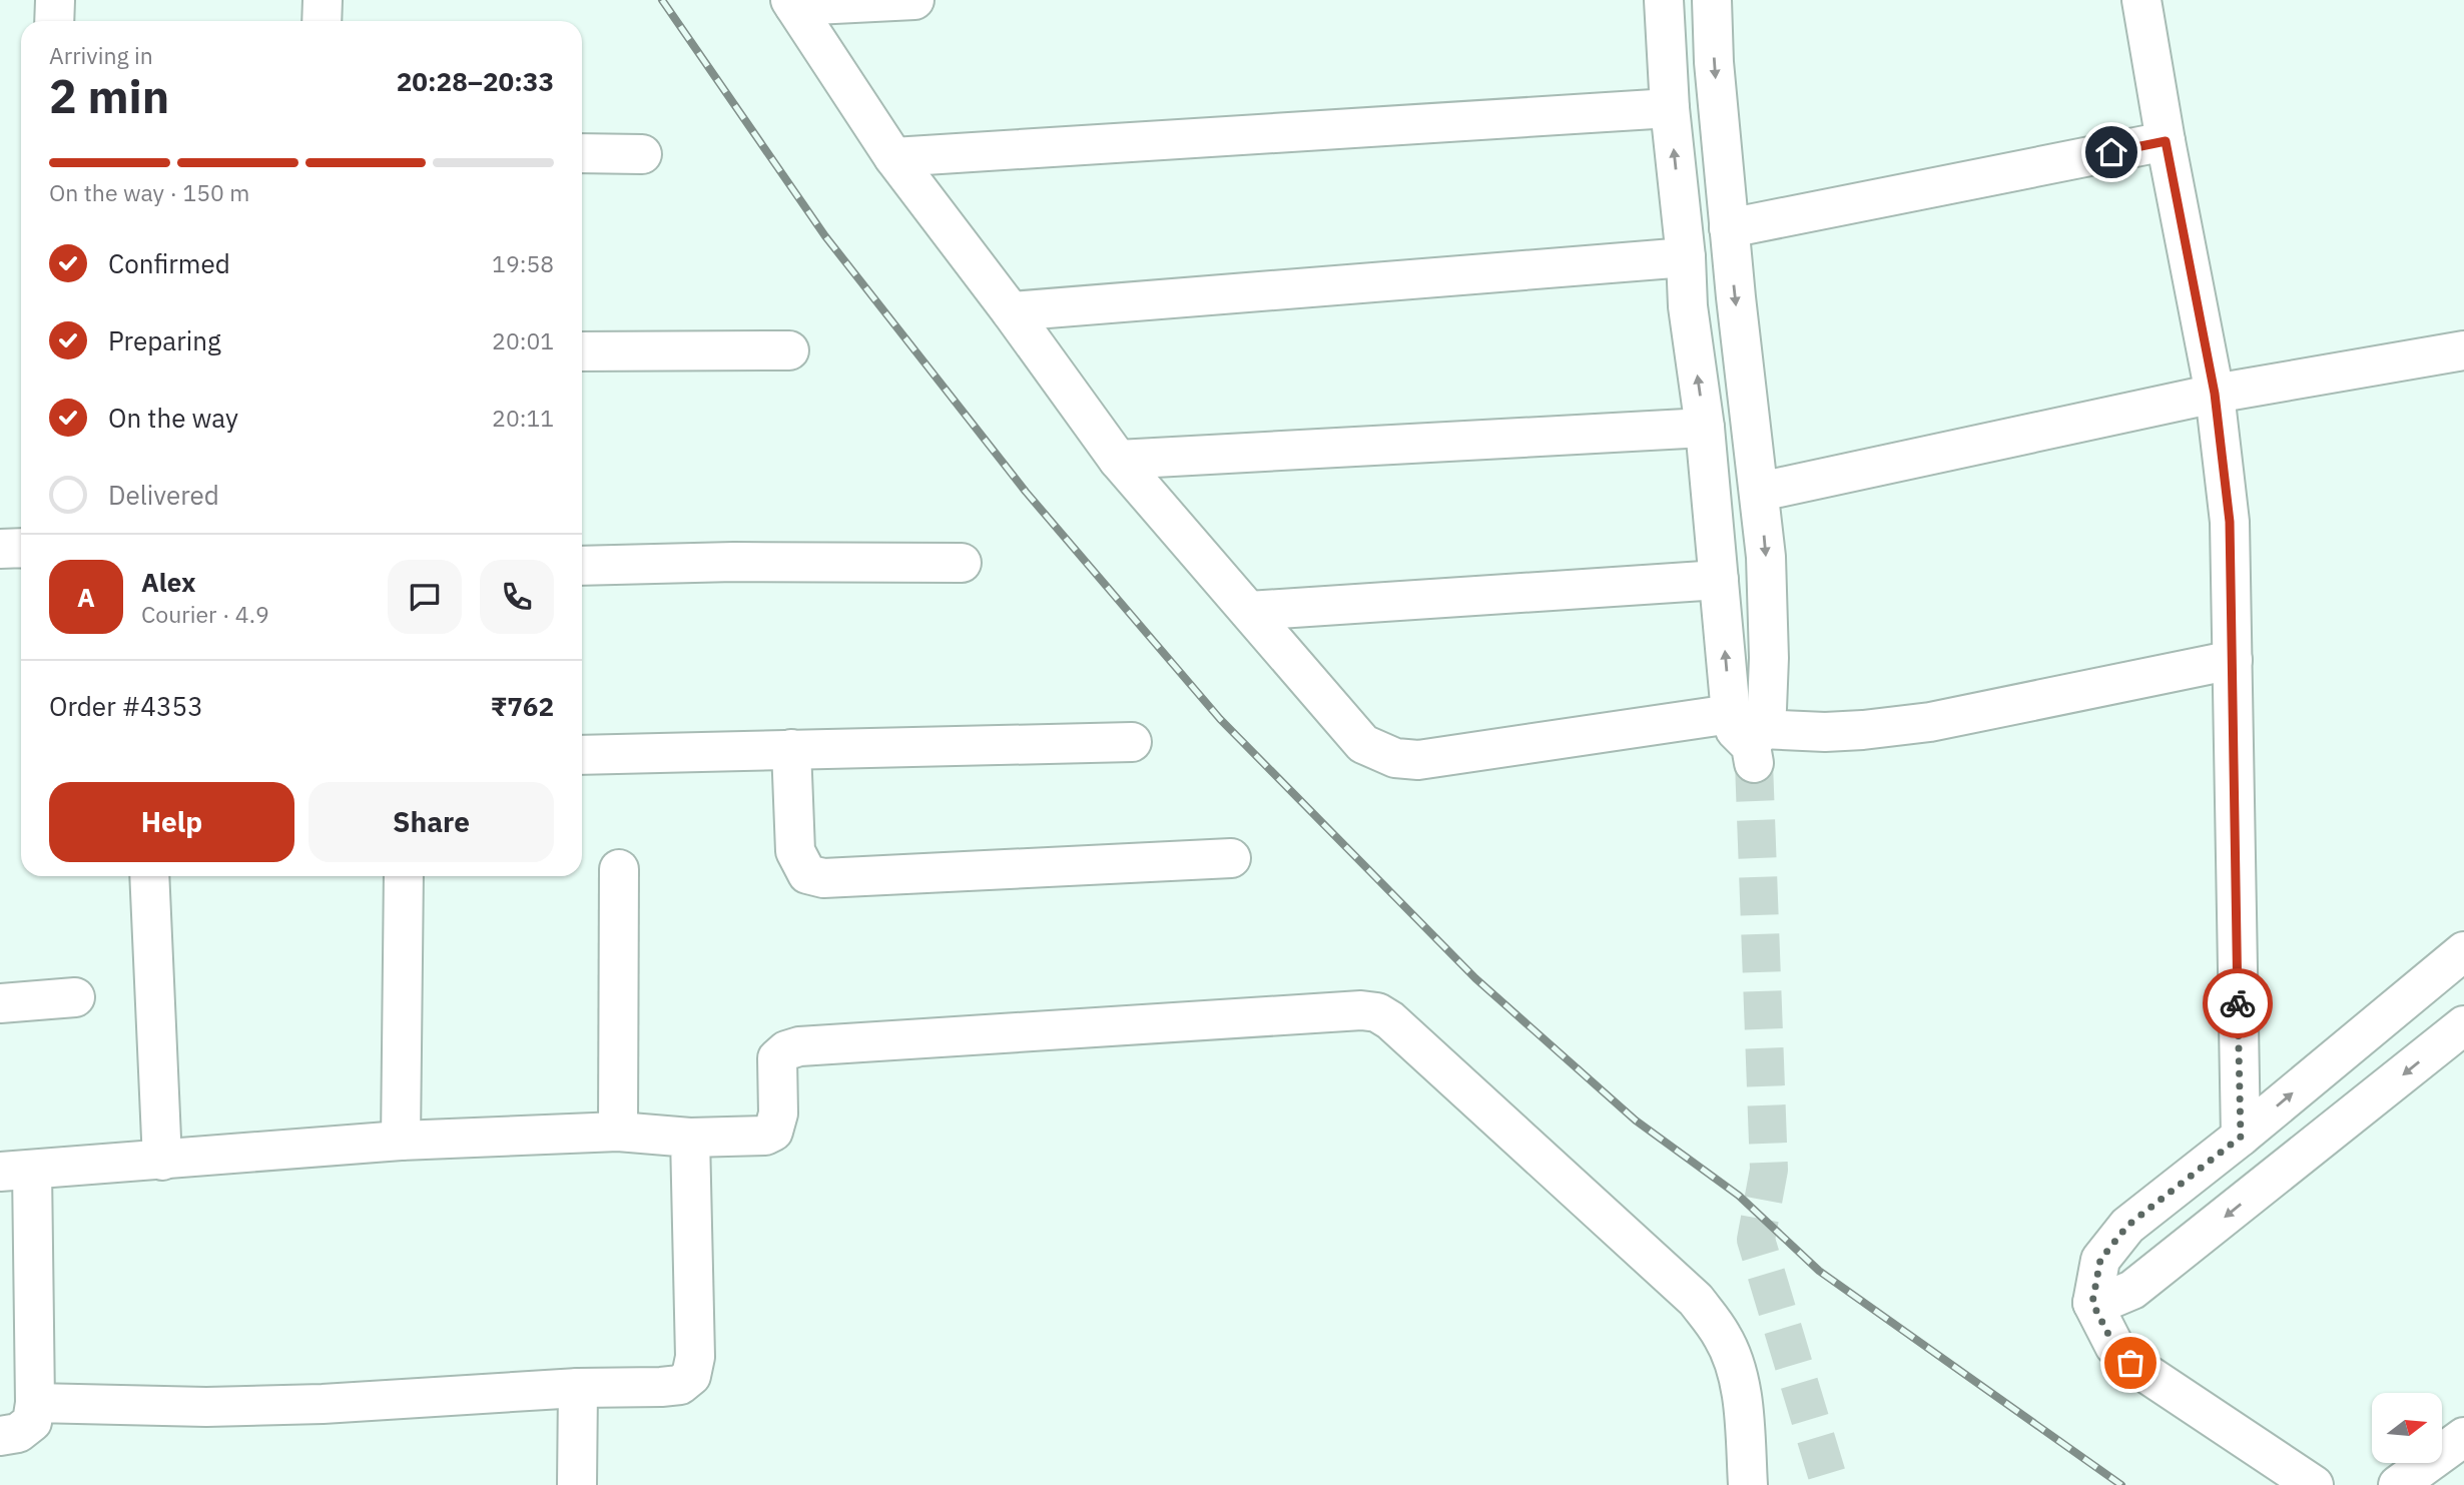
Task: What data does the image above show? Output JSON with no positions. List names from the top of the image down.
{
  "north": "right",
  "page": {
    "heading": ["2 min", "Arriving in", "20:28–20:33"],
    "panel": [
      "Alex",
      "Courier · 4.9",
      "Order #4353",
      "₹762"
    ],
    "bar": "On the way · 150 m",
    "list": [
      ["Confirmed", "19:58"],
      ["Preparing", "20:01"],
      ["On the way", "20:11"],
      "Delivered"
    ],
    "round": "A",
    "buttons": ["Help", "Share"]
  }
}
